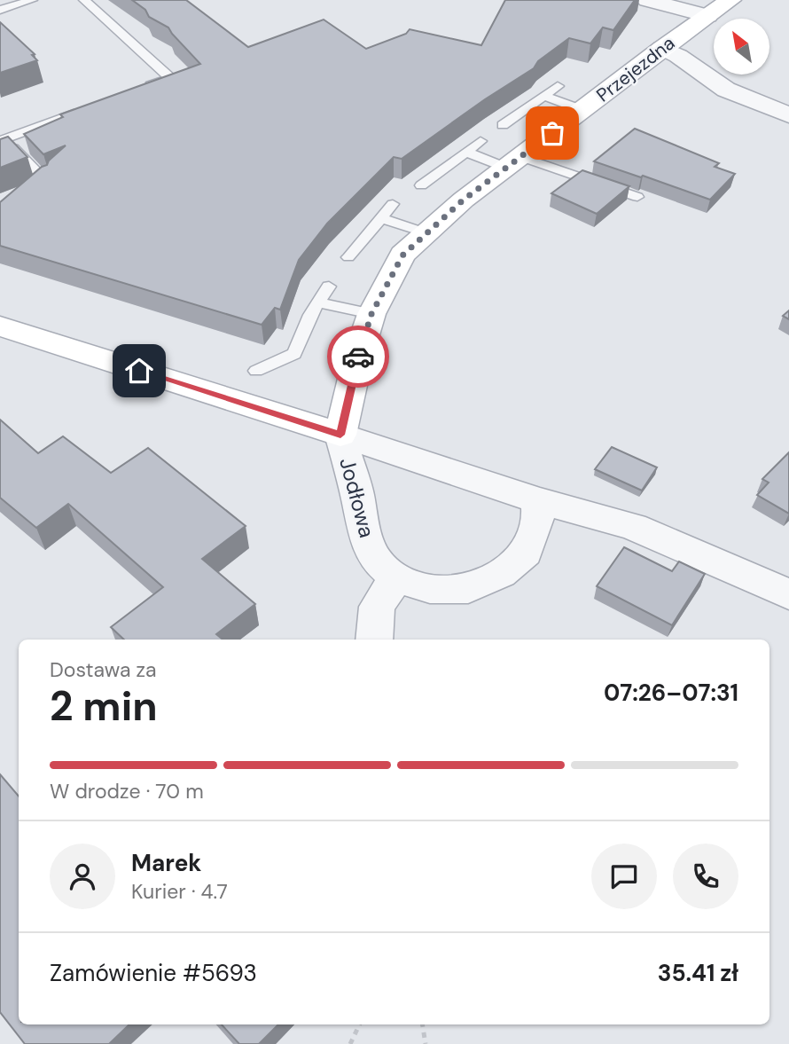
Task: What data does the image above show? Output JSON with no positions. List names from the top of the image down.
{
  "streets": {
    "street": ["Przejezdna", "Jodłowa"]
  },
  "crossings": [
    ["Przejezdna", "Jodłowa"]
  ],
  "north": "top left",
  "page": {
    "heading": ["2 min", "Dostawa za", "07:26–07:31"],
    "panel": [
      "Marek",
      "Kurier · 4.7",
      "Zamówienie #5693",
      "35.41 zł"
    ],
    "bar": "W drodze · 70 m"
  }
}
